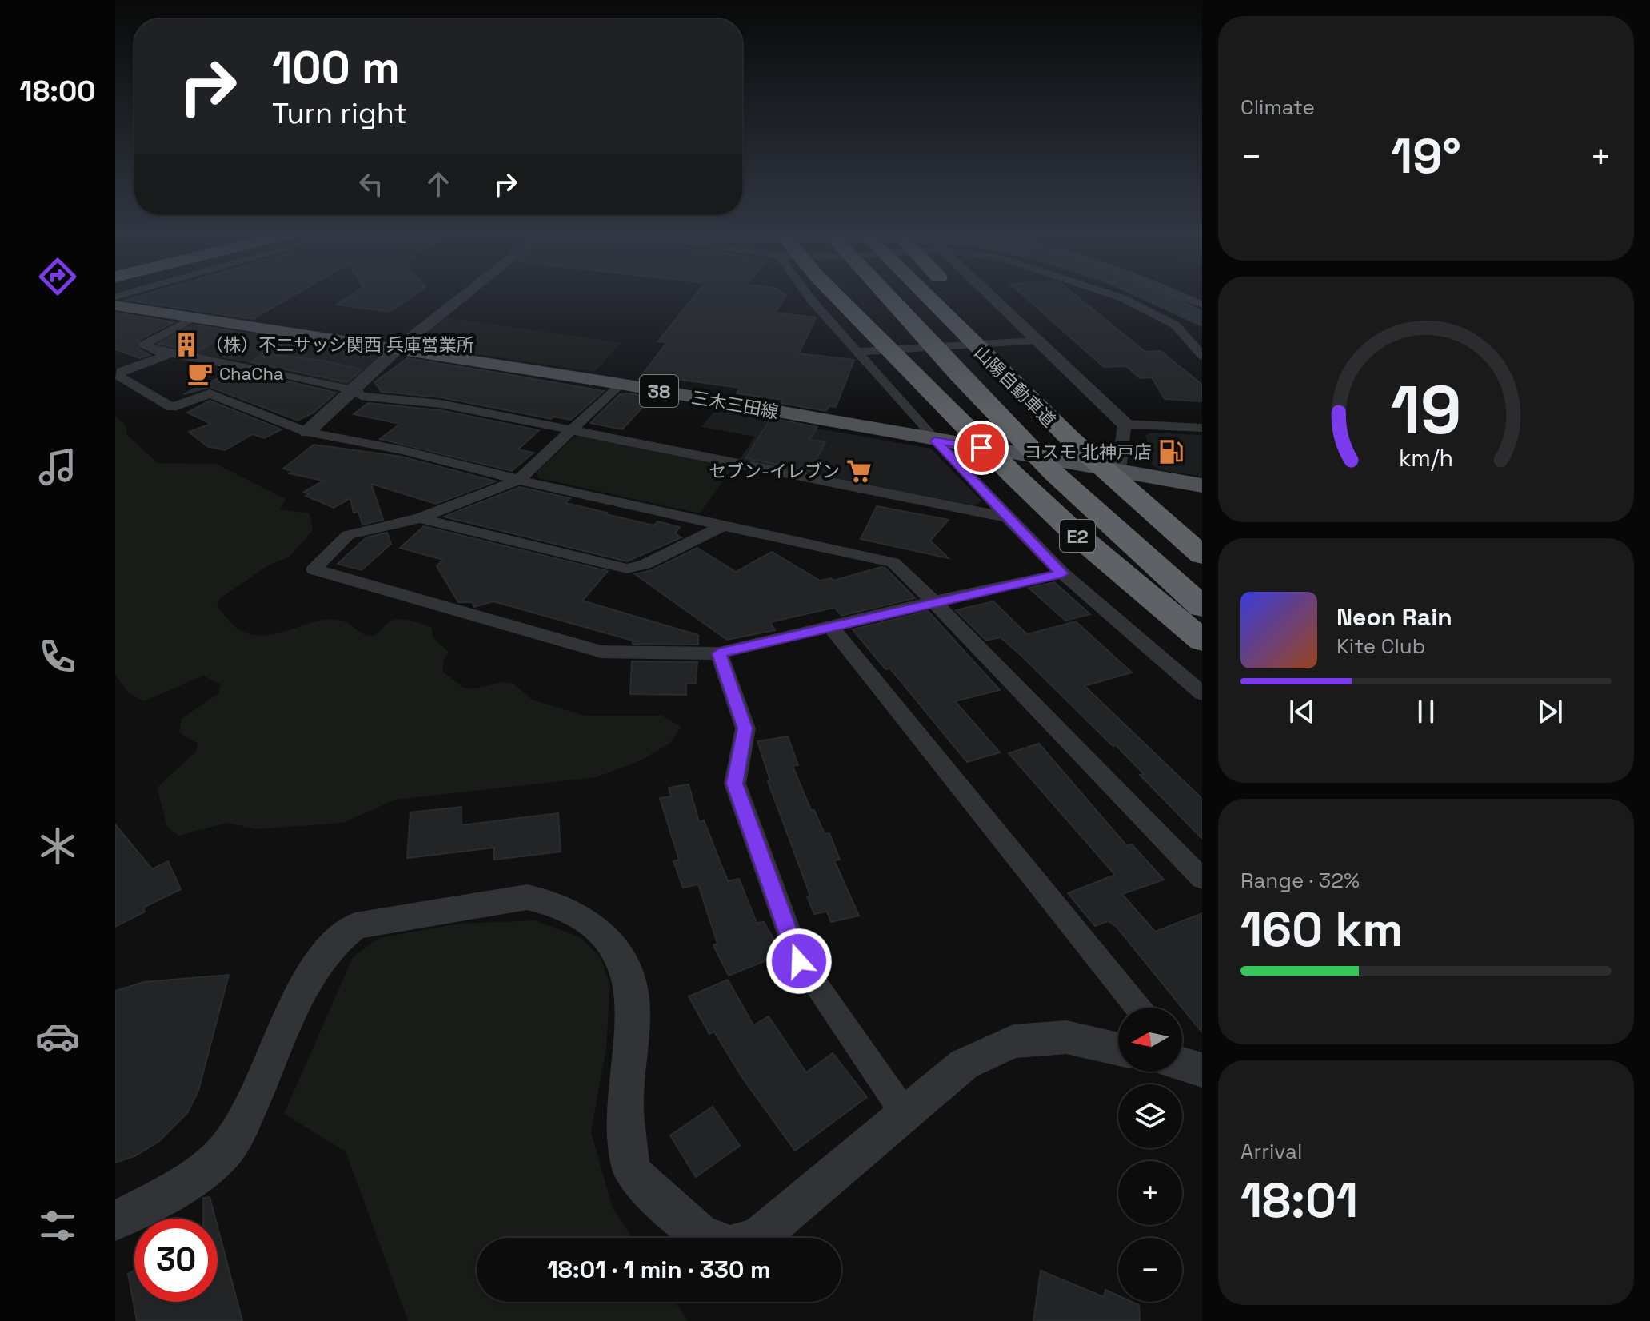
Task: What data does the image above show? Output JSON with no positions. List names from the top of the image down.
{
  "streets": {
    "highway": ["山陽自動車道", "E2"],
    "main road": ["38", "三木三田線"]
  },
  "places": {
    "building": ["（株）不二サッシ関西 兵庫営業所"],
    "cafe": ["ChaCha"],
    "fuel station": ["コスモ 北神戸店"],
    "supermarket": ["セブン-イレブン"]
  },
  "north": "left",
  "page": {
    "tabs": "18:00",
    "tile": [
      "Climate",
      ["Range · 32%", "160 km"],
      ["Arrival", "18:01"]
    ],
    "turn": ["100 m", "Turn right"],
    "heat": ["−", "19°", "+"],
    "song": ["Neon Rain", "Kite Club"],
    "map_buttons": ["+", "−"],
    "limit": "30",
    "trip": "18:01 · 1 min · 330 m",
    "gauge": ["19", "km/h"]
  }
}
